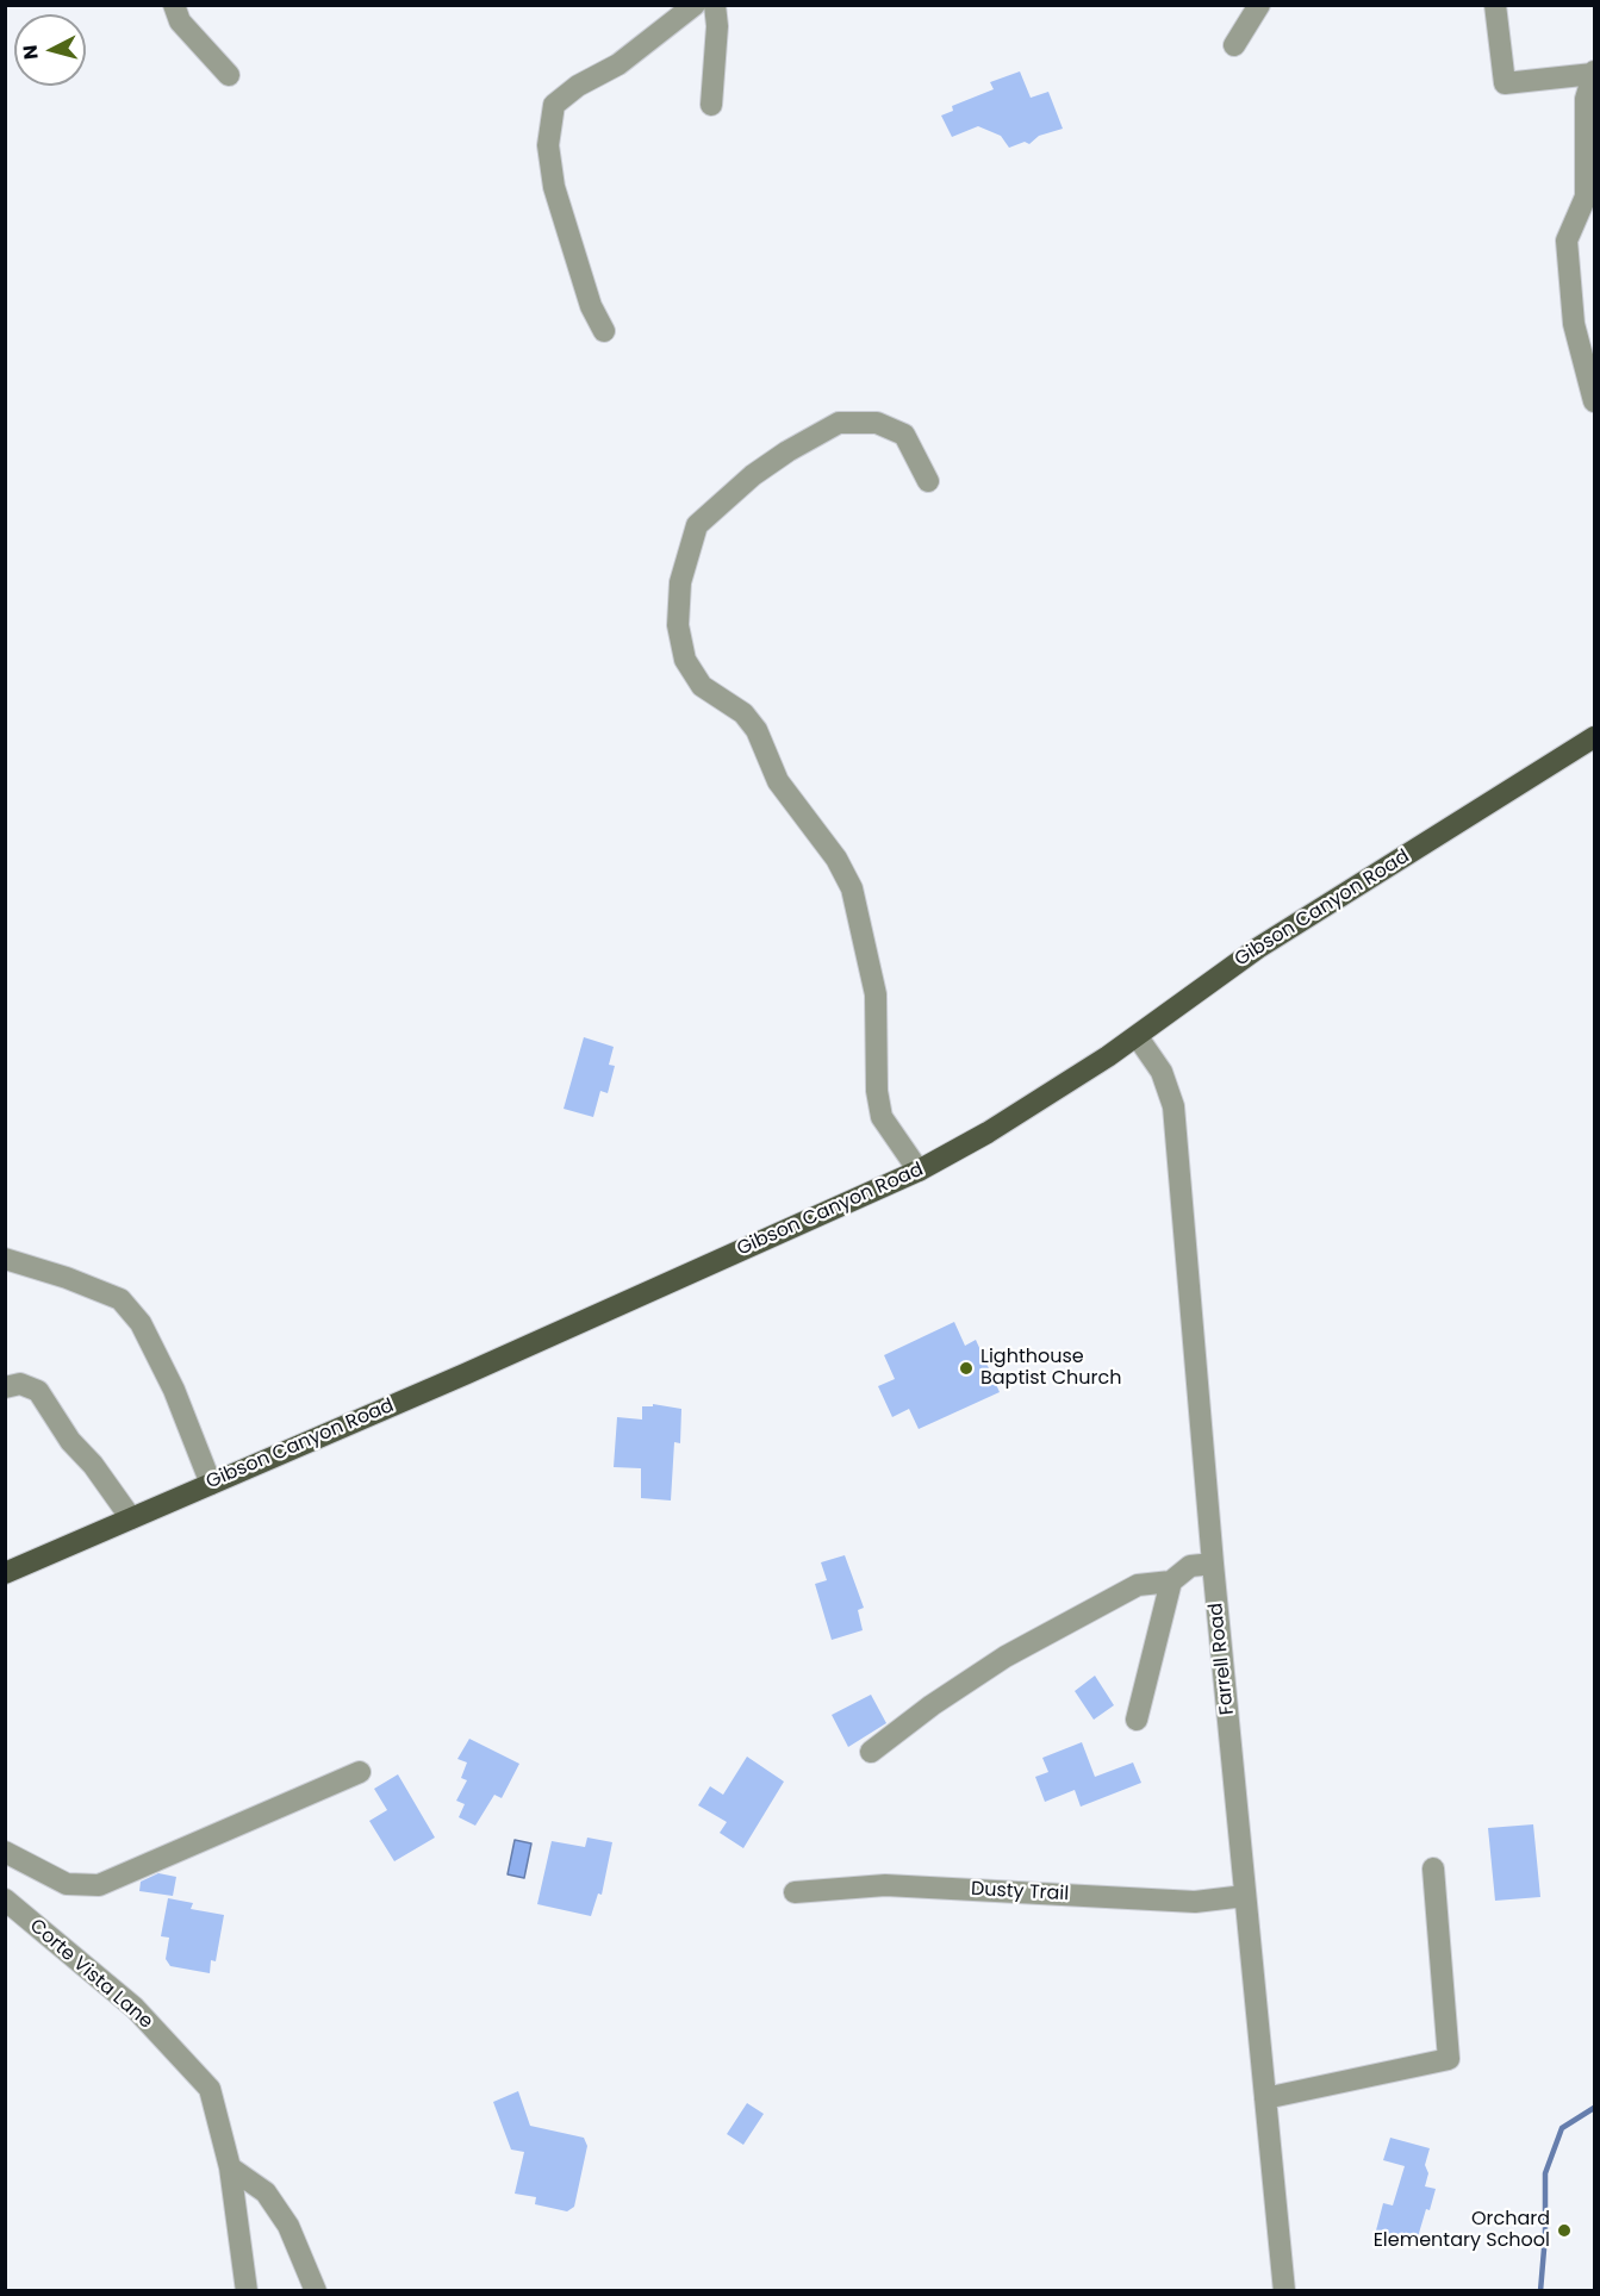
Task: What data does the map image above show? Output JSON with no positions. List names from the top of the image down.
{
  "streets": {
    "main road": ["Gibson Canyon Road"],
    "street": ["Farrell Road", "Dusty Trail", "Corte Vista Lane"]
  },
  "crossings": [
    ["Gibson Canyon Road", "Farrell Road"],
    ["Farrell Road", "Dusty Trail"]
  ],
  "places": ["Lighthouse Baptist Church", "Orchard Elementary School"],
  "north": "left"
}
